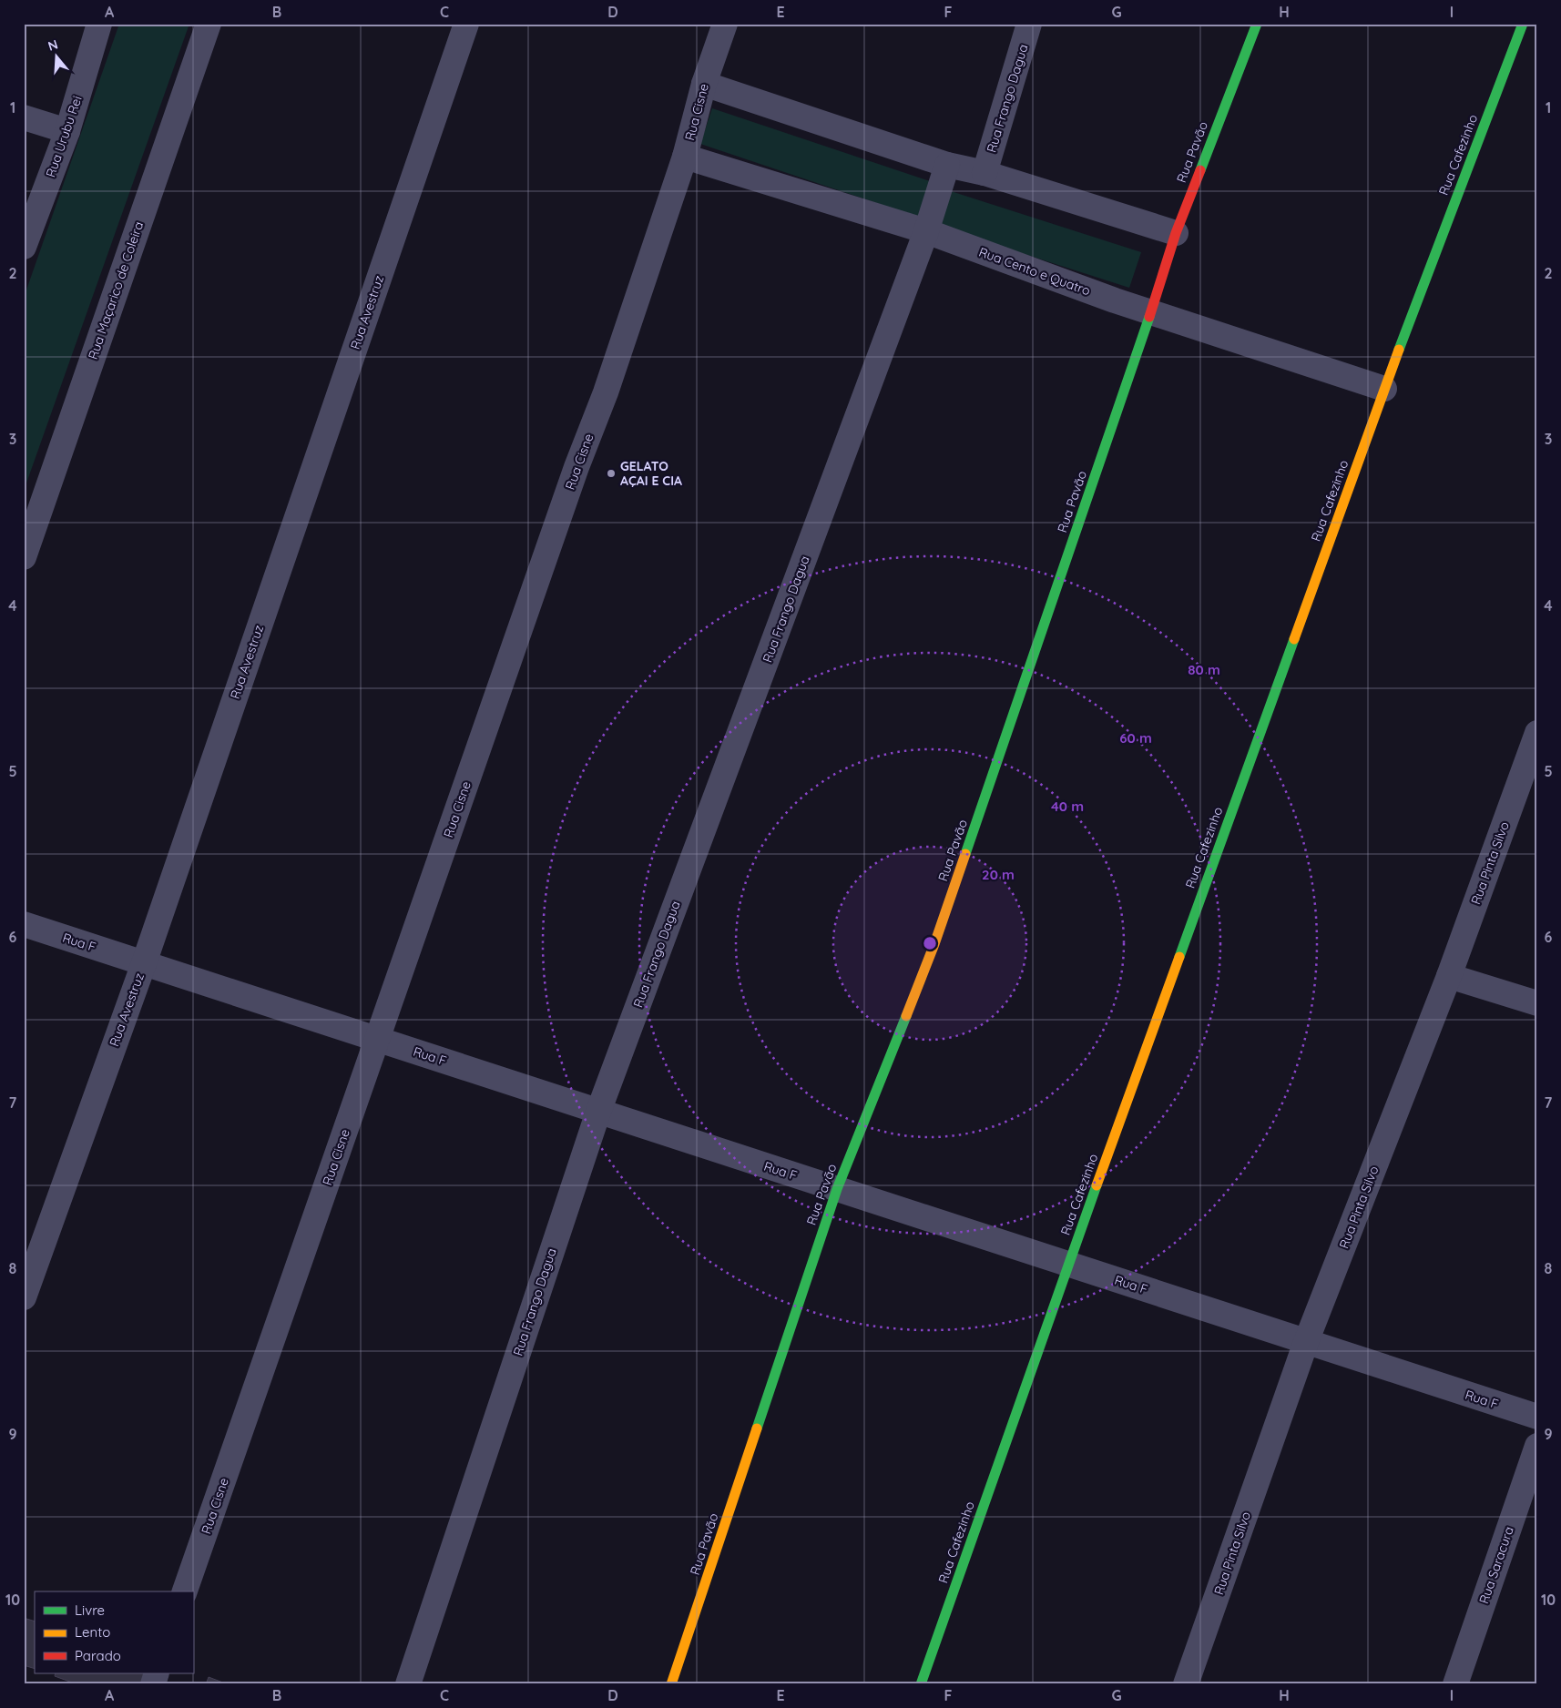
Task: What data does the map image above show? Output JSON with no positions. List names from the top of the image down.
{
  "streets": {
    "street": [
      "Rua Frango Dagua",
      "Rua Cisne",
      "Rua Urubu Rei",
      "Rua Pavão",
      "Rua Cafezinho",
      "Rua Cento e Quatro",
      "Rua Maçarico de Coleira",
      "Rua Avestruz",
      "Rua Pinta Silvo",
      "Rua F",
      "Rua Saracura"
    ]
  },
  "crossings": [
    ["Rua Frango Dagua", "Rua Cento e Quatro"],
    ["Rua Frango Dagua", "Rua F"],
    ["Rua Cisne", "Rua Cento e Quatro"],
    ["Rua Cisne", "Rua F"],
    ["Rua Pavão", "Rua Cento e Quatro"],
    ["Rua Pavão", "Rua F"],
    ["Rua Cafezinho", "Rua Cento e Quatro"],
    ["Rua Cafezinho", "Rua F"],
    ["Rua Avestruz", "Rua F"],
    ["Rua Pinta Silvo", "Rua F"]
  ],
  "places": ["GELATO AÇAI E CIA"],
  "legend": ["Livre", "Lento", "Parado"],
  "north": "top",
  "grid": {
    "columns": [
      "A",
      "B",
      "C",
      "D",
      "E",
      "F",
      "G",
      "H",
      "I"
    ],
    "rows": [
      "1",
      "2",
      "3",
      "4",
      "5",
      "6",
      "7",
      "8",
      "9",
      "10"
    ]
  },
  "rings": [
    "80 m",
    "60 m",
    "40 m",
    "20 m"
  ]
}
